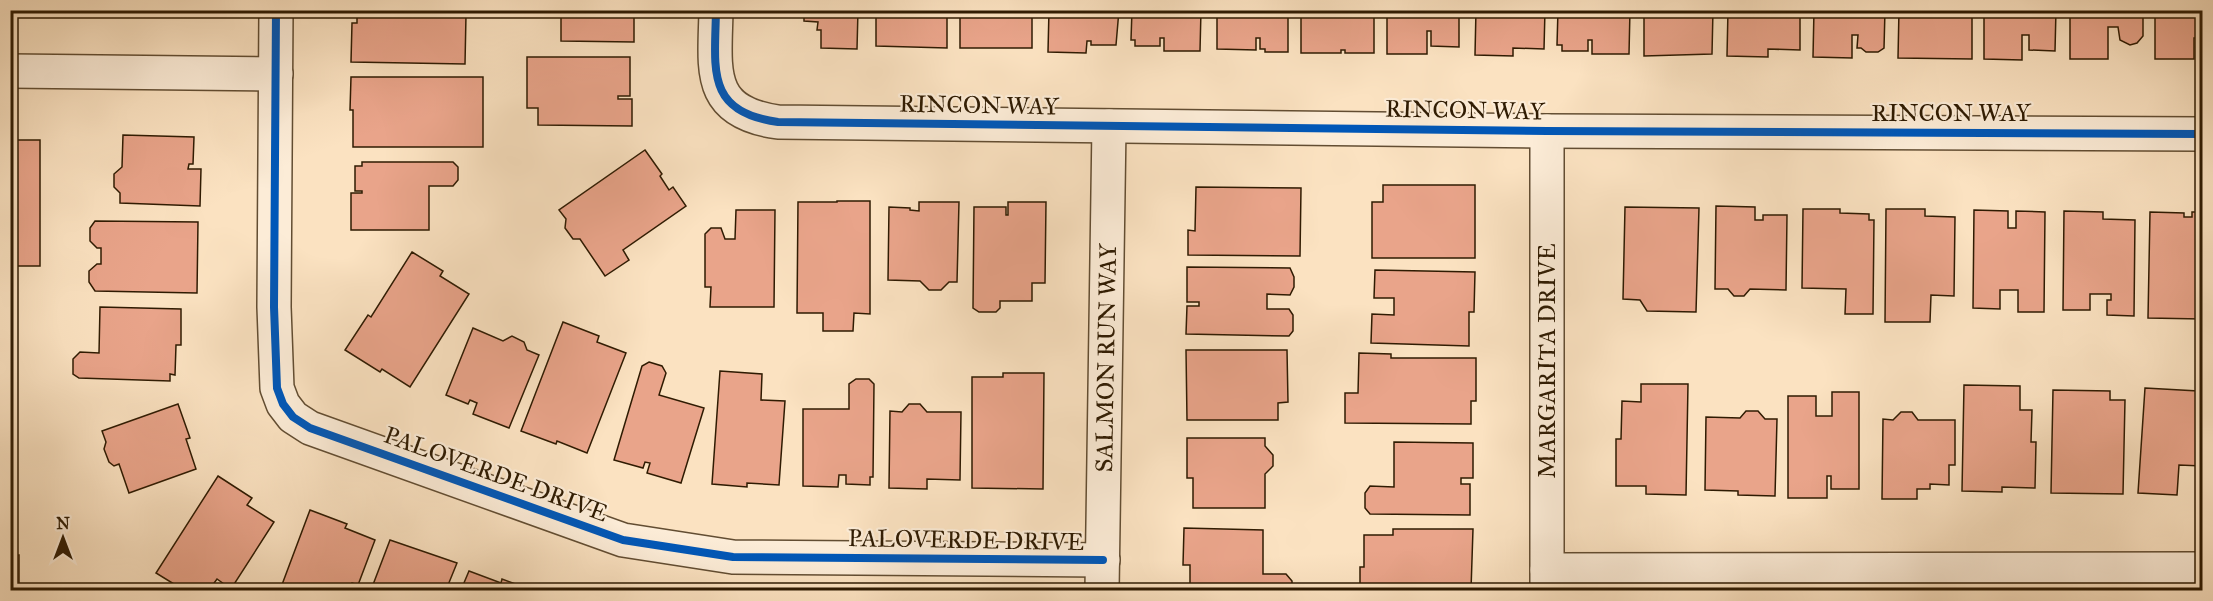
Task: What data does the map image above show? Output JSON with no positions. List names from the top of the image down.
{
  "streets": {
    "street": [
      "RINCON WAY",
      "SALMON RUN WAY",
      "MARGARITA DRIVE",
      "PALOVERDE DRIVE"
    ]
  },
  "crossings": [
    ["RINCON WAY", "SALMON RUN WAY"],
    ["RINCON WAY", "MARGARITA DRIVE"],
    ["SALMON RUN WAY", "PALOVERDE DRIVE"]
  ],
  "north": "top"
}
